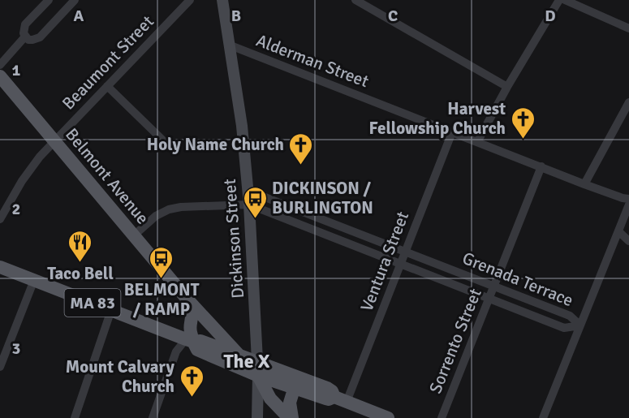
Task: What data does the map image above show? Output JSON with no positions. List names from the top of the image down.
{
  "streets": {
    "main road": ["Belmont Avenue", "Dickinson Street", "MA 83"],
    "street": [
      "Alderman Street",
      "Beaumont Street",
      "Ventura Street",
      "Grenada Terrace",
      "Sorrento Street"
    ]
  },
  "crossings": [
    ["Alderman Street", "Dickinson Street"],
    ["Alderman Street", "Ventura Street"],
    ["Alderman Street", "Sorrento Street"],
    ["Beaumont Street", "Belmont Avenue"],
    ["Belmont Avenue", "MA 83"],
    ["Dickinson Street", "Grenada Terrace"],
    ["Dickinson Street", "MA 83"],
    ["Ventura Street", "Grenada Terrace"],
    ["Grenada Terrace", "Sorrento Street"]
  ],
  "districts": ["The X"],
  "places": {
    "church": ["Harvest Fellowship Church", "Holy Name Church", "Mount Calvary Church"],
    "bus stop": ["DICKINSON / BURLINGTON", "BELMONT / RAMP"],
    "restaurant": ["Taco Bell"]
  },
  "grid": {
    "columns": [
      "A",
      "B",
      "C",
      "D"
    ],
    "rows": ["1", "2", "3"]
  }
}
